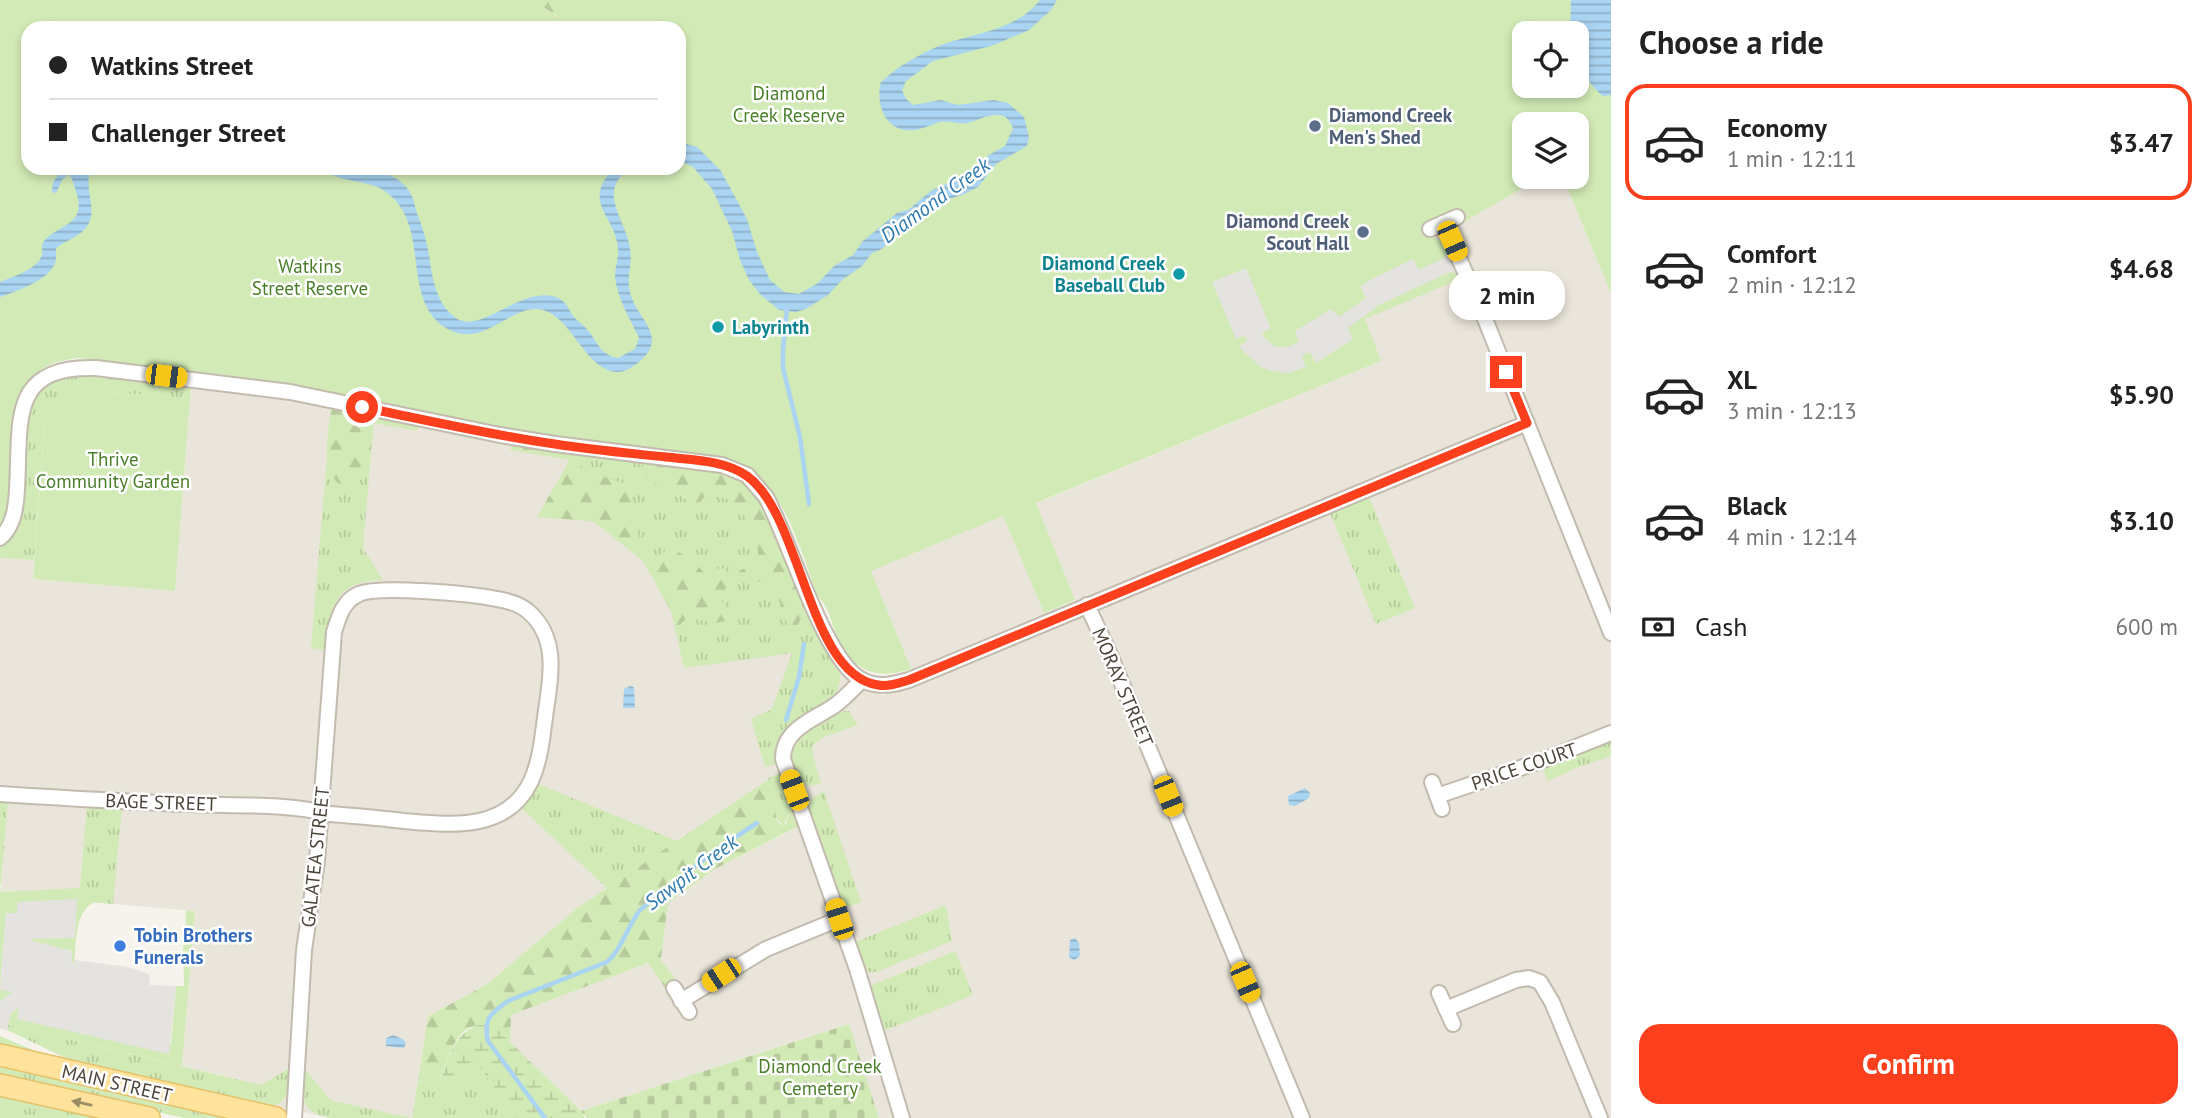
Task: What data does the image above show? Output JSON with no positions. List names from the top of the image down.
{
  "streets": {
    "main road": ["MAIN STREET"],
    "street": [
      "MORAY STREET",
      "PRICE COURT",
      "BAGE STREET",
      "GALATEA STREET"
    ]
  },
  "crossings": [
    ["BAGE STREET", "GALATEA STREET"]
  ],
  "water": ["Diamond Creek", "Sawpit Creek"],
  "parks": [
    "Diamond Creek Reserve",
    "Watkins Street Reserve",
    "Thrive Community Garden",
    "Diamond Creek Cemetery"
  ],
  "places": [
    "Diamond Creek Men's Shed",
    "Diamond Creek Scout Hall",
    "Diamond Creek Baseball Club",
    "Labyrinth",
    "Tobin Brothers Funerals"
  ],
  "page": {
    "heading": "Choose a ride",
    "banner": ["Watkins Street", "Challenger Street"],
    "list": [
      {
        "name": "Economy",
        "note": "1 min · 12:11",
        "value": "$3.47"
      },
      {
        "name": "Comfort",
        "note": "2 min · 12:12",
        "value": "$4.68"
      },
      {
        "name": "XL",
        "note": "3 min · 12:13",
        "value": "$5.90"
      },
      {
        "name": "Black",
        "note": "4 min · 12:14",
        "value": "$3.10"
      }
    ],
    "bubble": "2 min",
    "pay": ["Cash", "600 m"],
    "buttons": "Confirm"
  }
}
